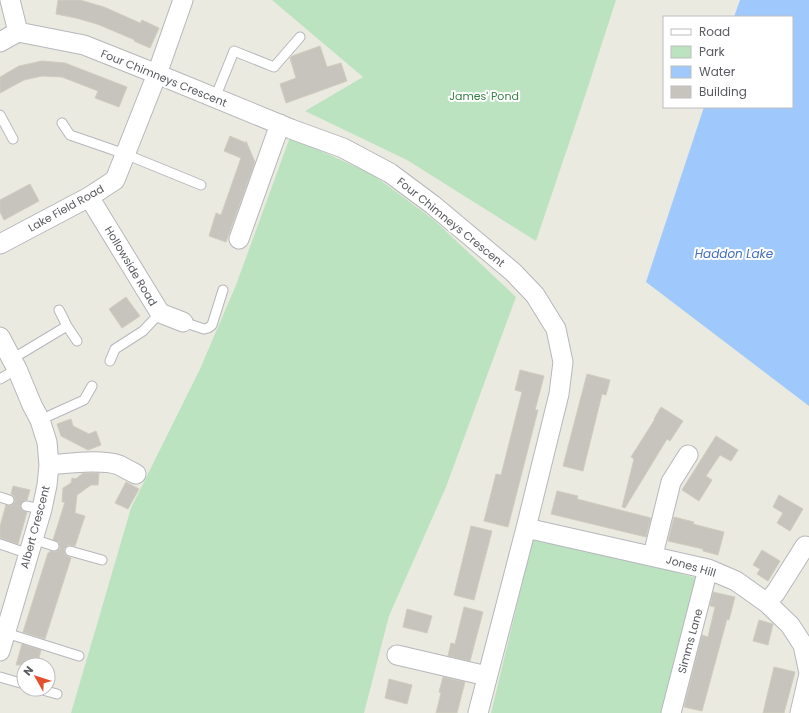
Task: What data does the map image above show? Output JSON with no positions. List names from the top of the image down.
{
  "streets": {
    "street": [
      "Four Chimneys Crescent",
      "Lake Field Road",
      "Hollowside Road",
      "Albert Crescent",
      "Jones Hill",
      "Simms Lane"
    ]
  },
  "crossings": [
    ["Four Chimneys Crescent", "Lake Field Road"],
    ["Four Chimneys Crescent", "Jones Hill"],
    ["Lake Field Road", "Hollowside Road"],
    ["Jones Hill", "Simms Lane"]
  ],
  "water": ["Haddon Lake"],
  "parks": ["James' Pond"],
  "legend": [
    "Road",
    "Park",
    "Water",
    "Building"
  ],
  "north": "top left"
}
